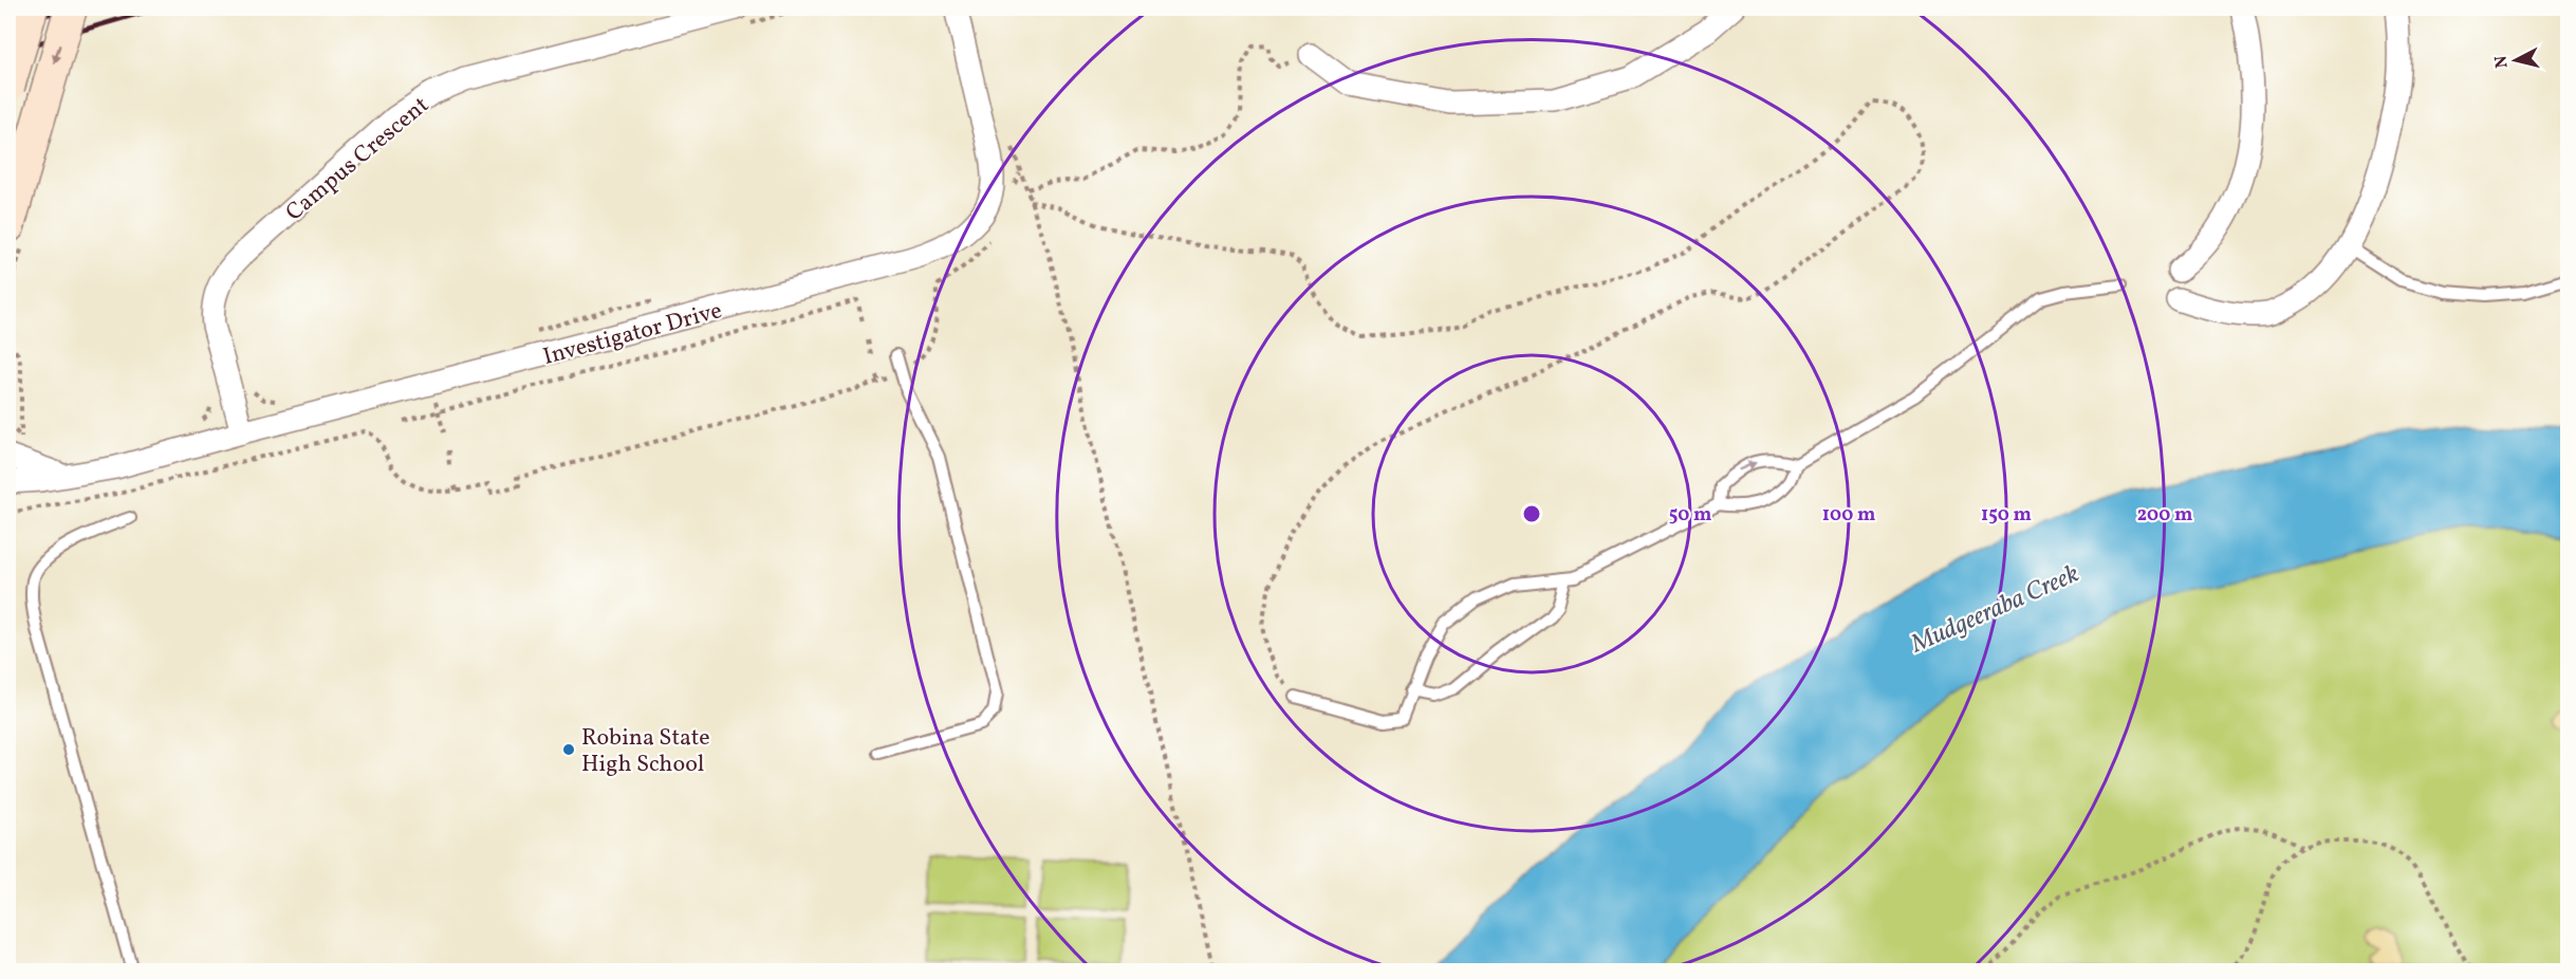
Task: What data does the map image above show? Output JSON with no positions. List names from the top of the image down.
{
  "streets": {
    "street": ["Campus Crescent", "Investigator Drive"]
  },
  "crossings": [
    ["Campus Crescent", "Investigator Drive"]
  ],
  "water": ["Mudgeeraba Creek"],
  "places": ["Robina State High School"],
  "north": "left",
  "rings": [
    "50 m",
    "100 m",
    "150 m",
    "200 m"
  ]
}
